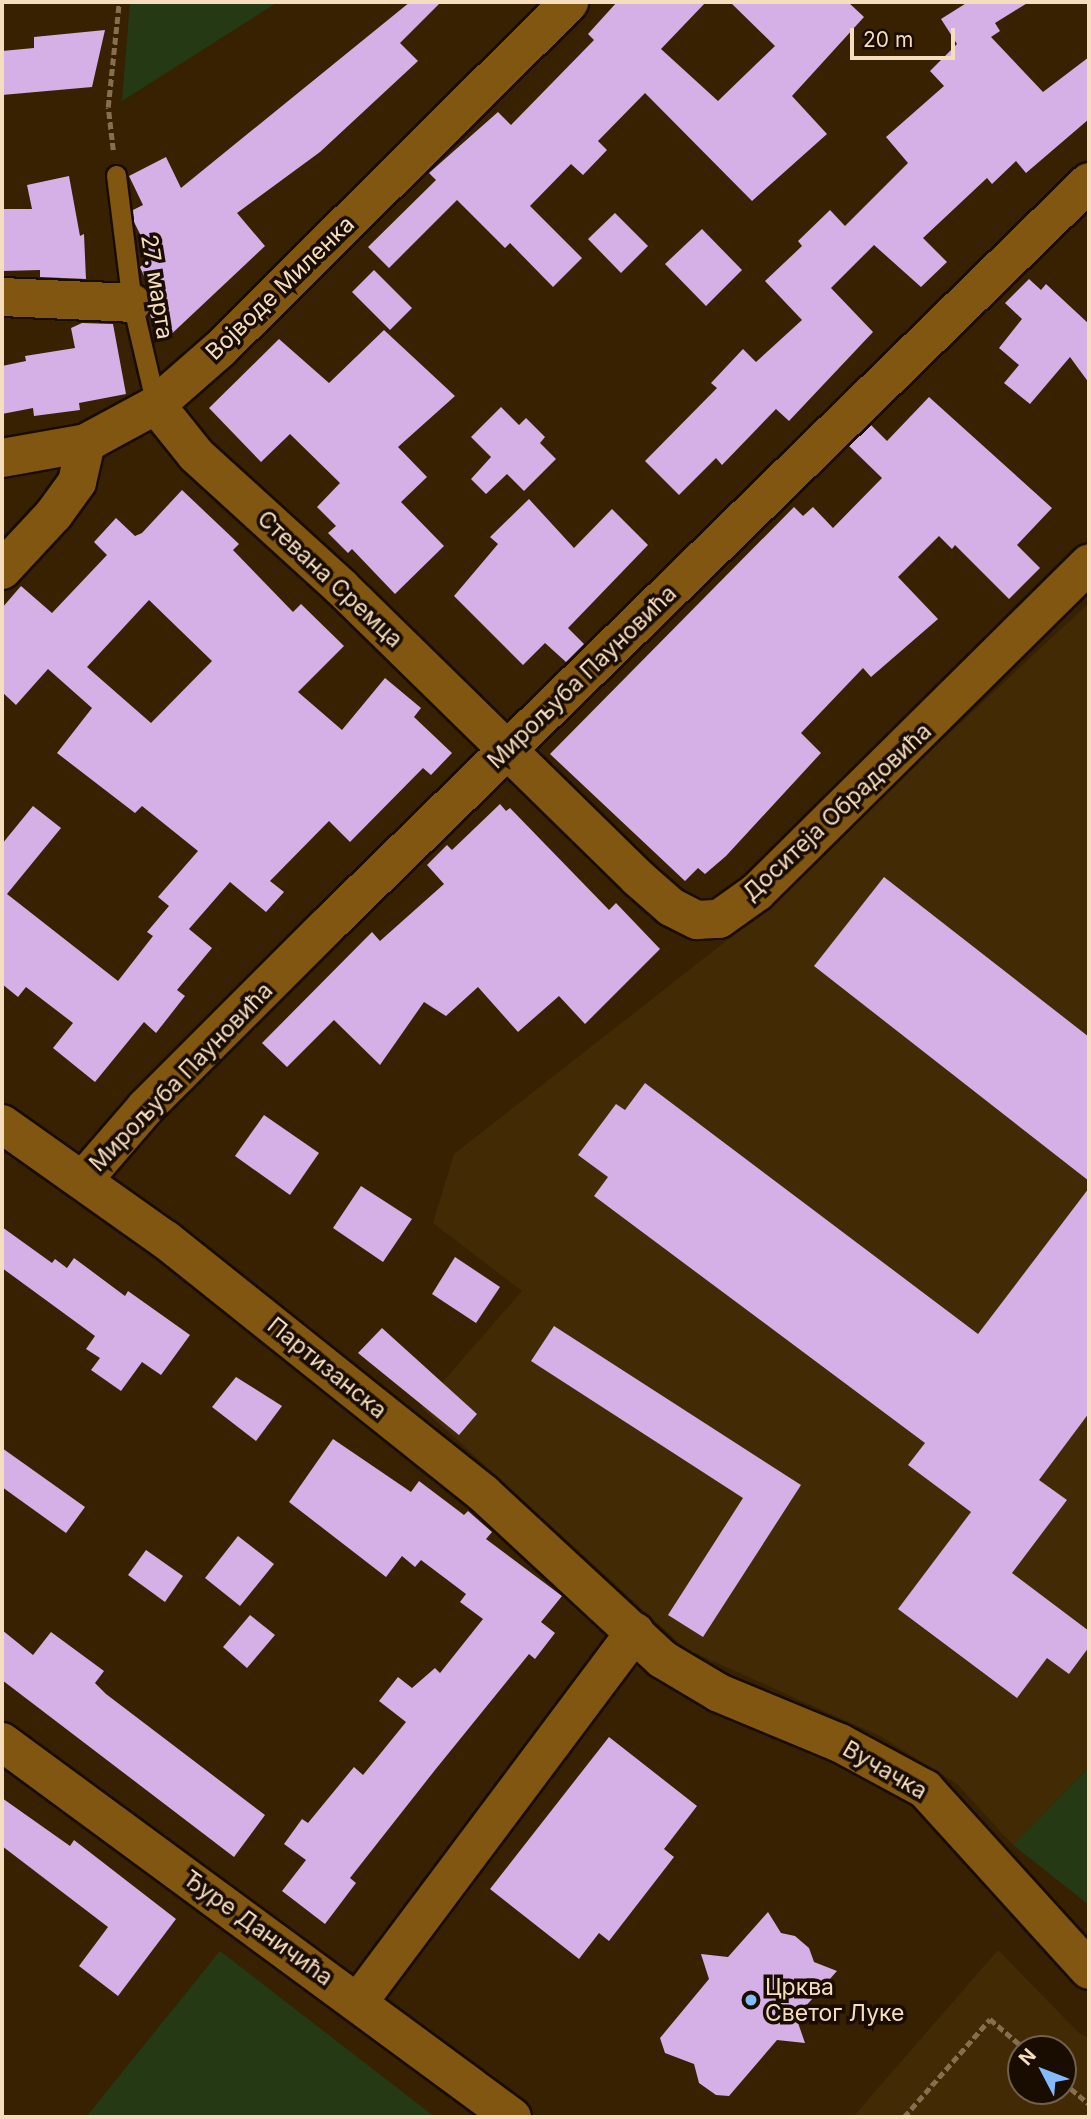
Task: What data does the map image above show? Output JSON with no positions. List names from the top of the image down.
{
  "streets": {
    "street": [
      "Војводе Миленка",
      "Стевана Сремца",
      "Мирољуба Пауновића",
      "Доситеја Обрадовића",
      "Партизанска",
      "Вучачка",
      "Ђуре Даничића"
    ],
    "lane": ["27. марта"]
  },
  "crossings": [
    ["27. марта", "Војводе Миленка"],
    ["27. марта", "Стевана Сремца"],
    ["Војводе Миленка", "Стевана Сремца"],
    ["Стевана Сремца", "Мирољуба Пауновића"],
    ["Стевана Сремца", "Доситеја Обрадовића"],
    ["Мирољуба Пауновића", "Доситеја Обрадовића"],
    ["Мирољуба Пауновића", "Партизанска"],
    ["Партизанска", "Вучачка"]
  ],
  "places": ["Црква Светог Луке"],
  "scale_bar": "20 m",
  "north": "top left"
}
